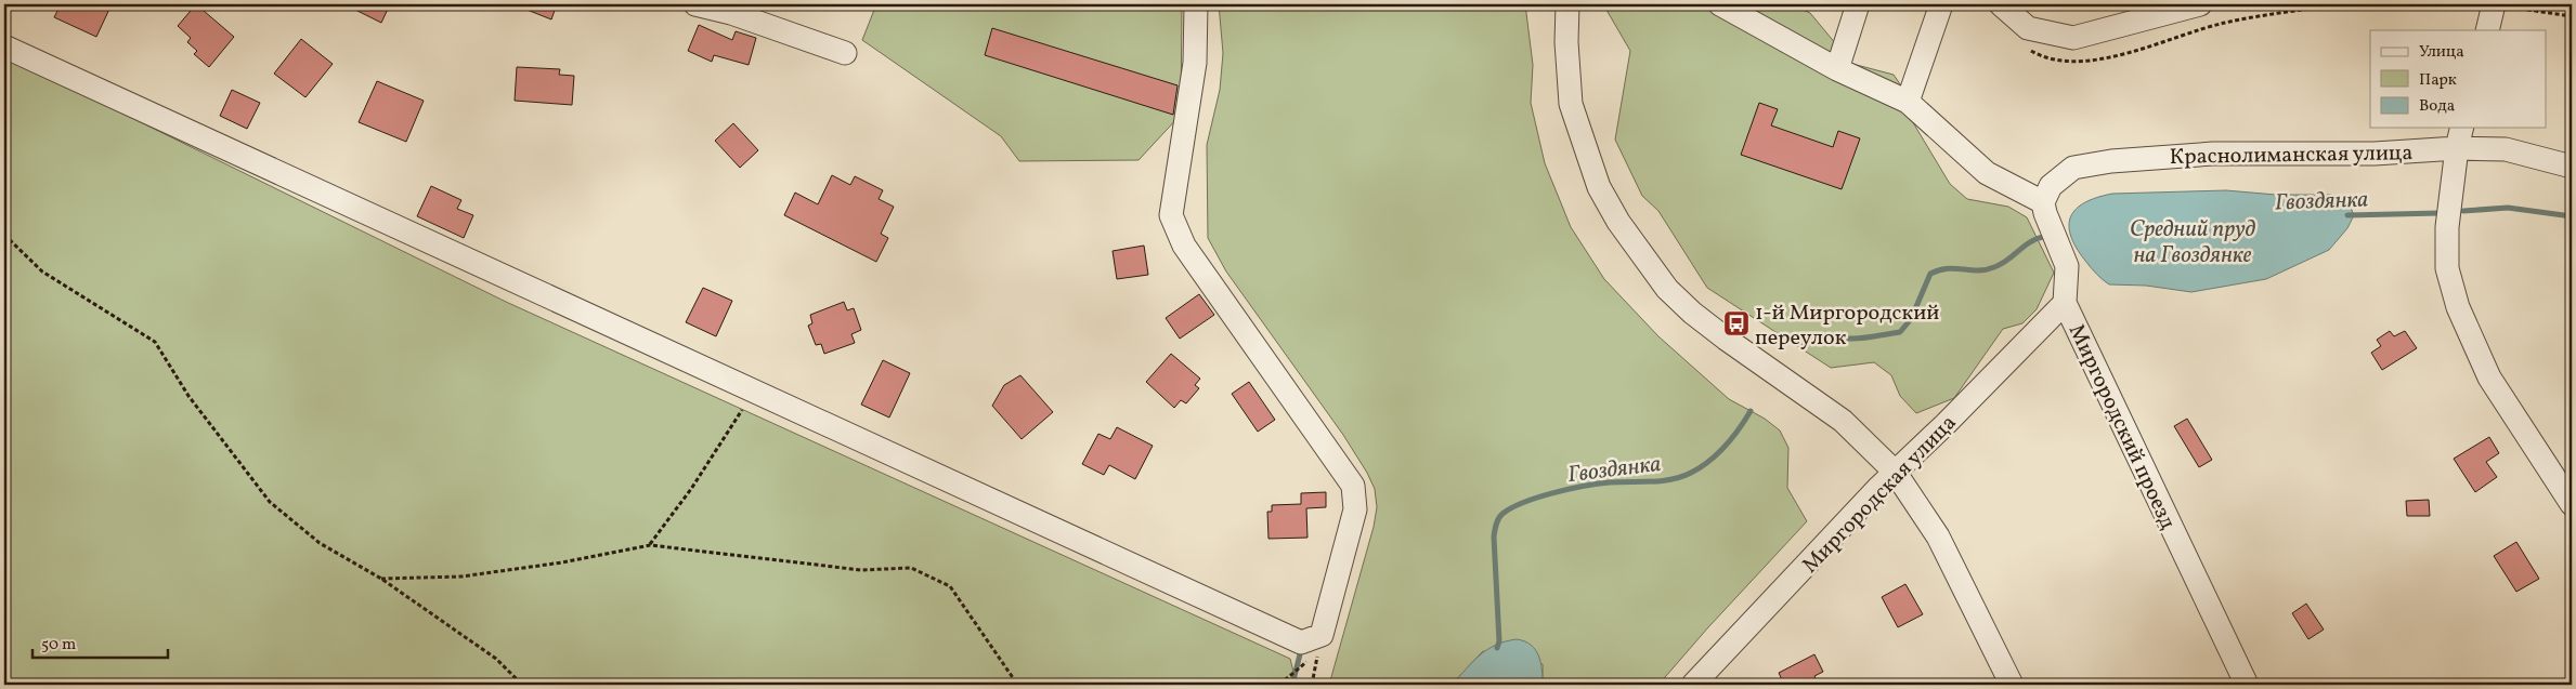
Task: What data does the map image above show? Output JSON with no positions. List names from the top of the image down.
{
  "streets": {
    "street": ["Краснолиманская улица", "Миргородский проезд", "Миргородская улица"]
  },
  "crossings": [
    ["Краснолиманская улица", "Миргородский проезд"],
    ["Миргородский проезд", "Миргородская улица"]
  ],
  "water": ["Гвоздянка", "Средний пруд на Гвоздянке"],
  "places": {
    "bus stop": ["1-й Миргородский переулок"]
  },
  "legend": ["Улица", "Парк", "Вода"],
  "scale_bar": "50 m"
}
